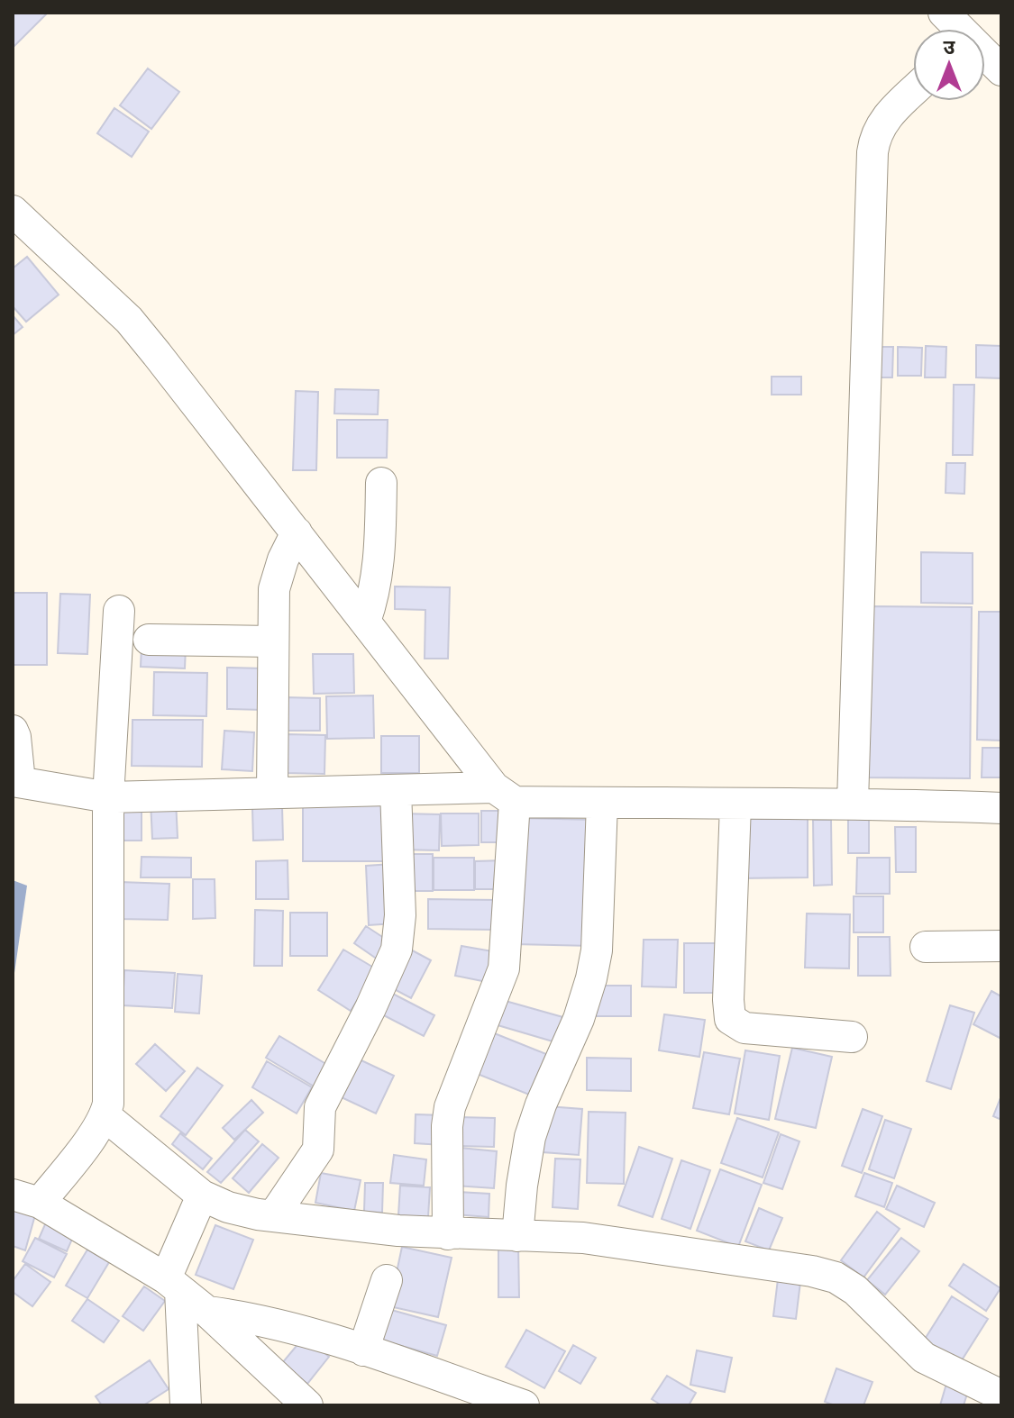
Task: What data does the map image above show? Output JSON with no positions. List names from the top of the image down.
{
  "north": "top"
}
